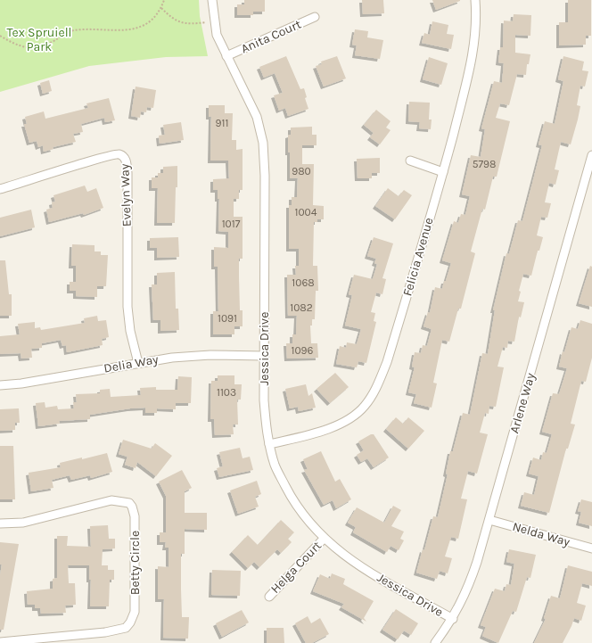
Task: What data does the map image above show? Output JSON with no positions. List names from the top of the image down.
{
  "streets": {
    "street": [
      "Anita Court",
      "Evelyn Way",
      "Felicia Avenue",
      "Jessica Drive",
      "Delia Way",
      "Arlene Way",
      "Nelda Way",
      "Betty Circle",
      "Helga Court"
    ]
  },
  "crossings": [
    ["Anita Court", "Jessica Drive"],
    ["Evelyn Way", "Delia Way"],
    ["Felicia Avenue", "Jessica Drive"],
    ["Jessica Drive", "Delia Way"],
    ["Jessica Drive", "Arlene Way"],
    ["Jessica Drive", "Helga Court"],
    ["Arlene Way", "Nelda Way"]
  ],
  "parks": ["Tex Spruiell Park"],
  "house_numbers": [
    "911",
    "5798",
    "980",
    "1004",
    "1017",
    "1068",
    "1082",
    "1091",
    "1096",
    "1103"
  ]
}
